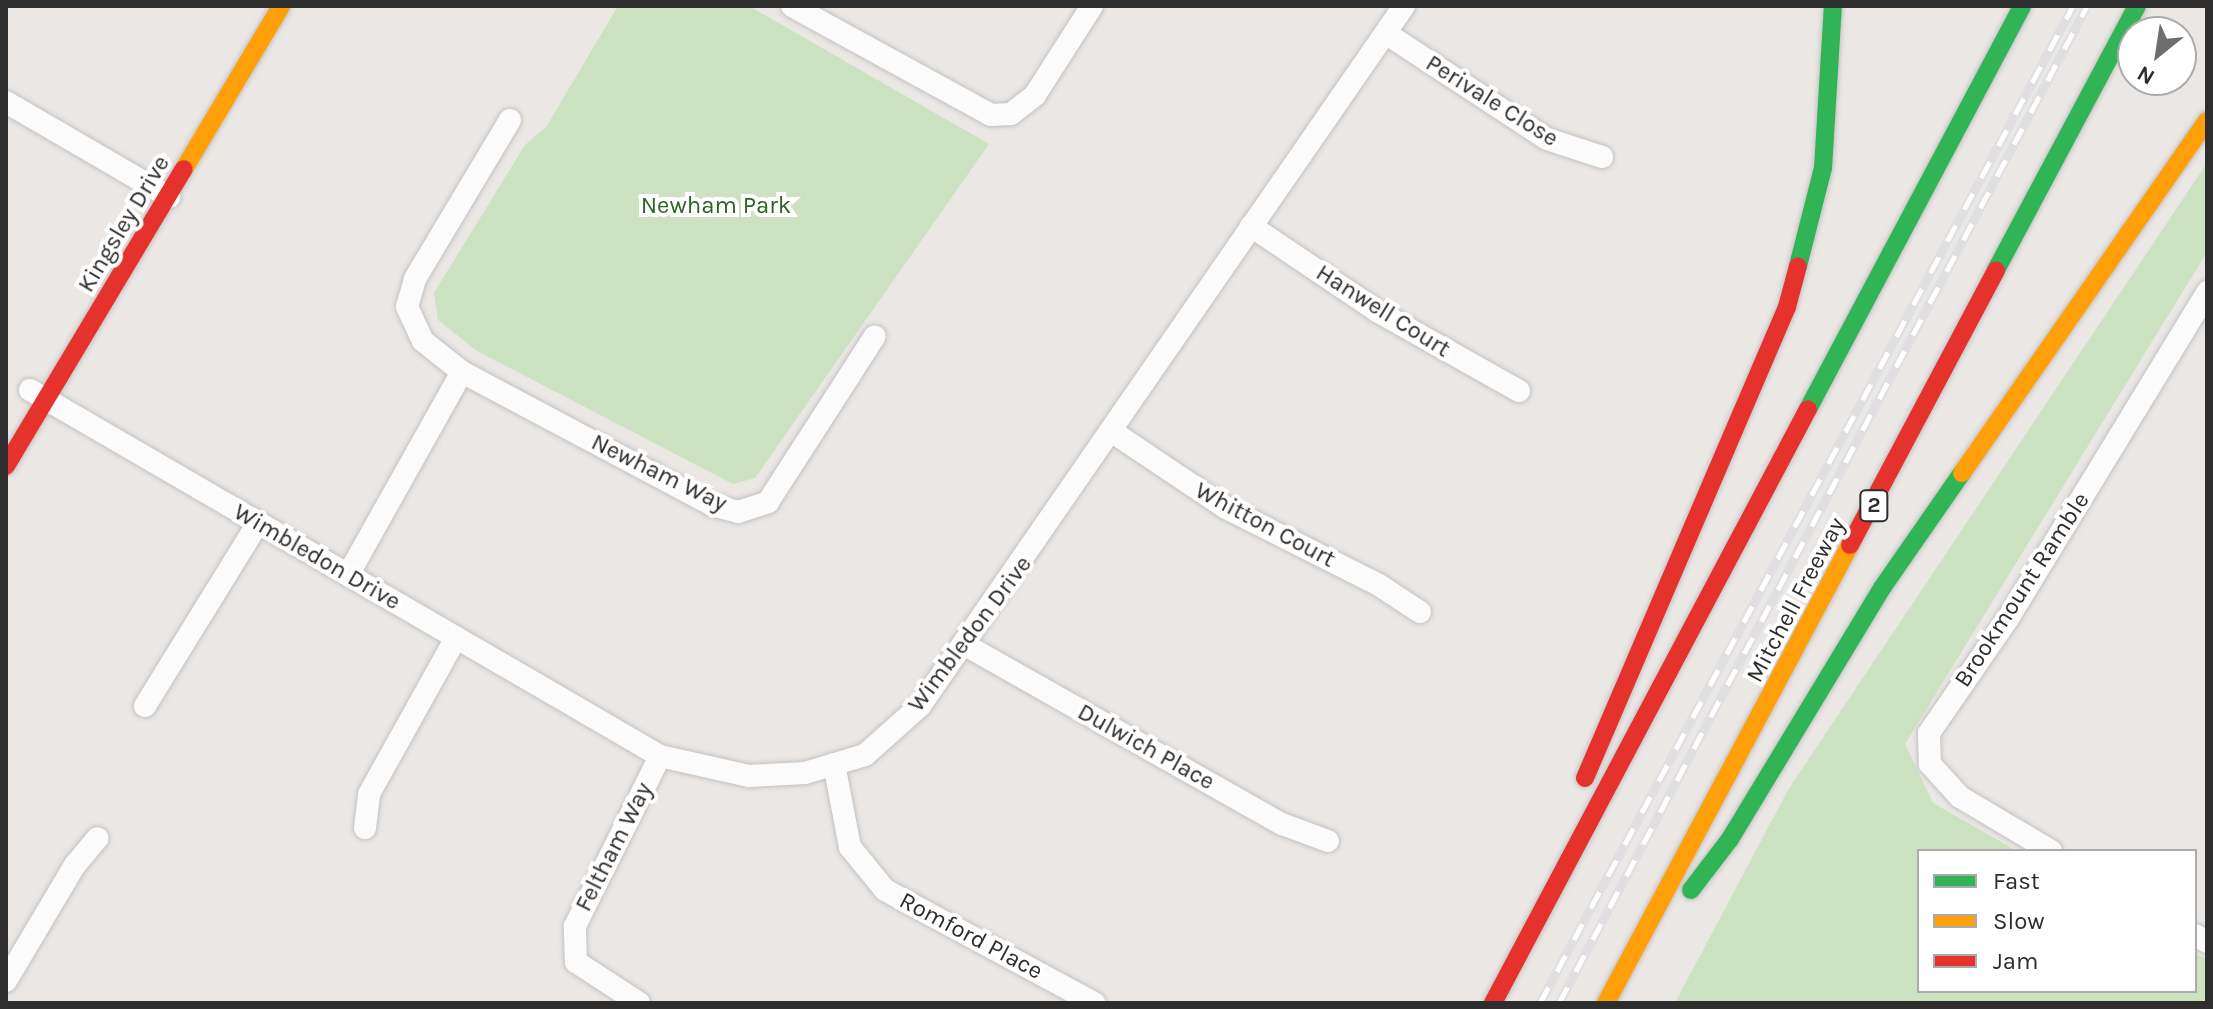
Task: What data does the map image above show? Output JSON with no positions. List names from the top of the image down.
{
  "streets": {
    "main road": ["Kingsley Drive", "2", "Mitchell Freeway"],
    "street": [
      "Perivale Close",
      "Hanwell Court",
      "Newham Way",
      "Whitton Court",
      "Wimbledon Drive",
      "Brookmount Ramble",
      "Dulwich Place",
      "Feltham Way",
      "Romford Place"
    ]
  },
  "crossings": [
    ["Perivale Close", "Wimbledon Drive"],
    ["Kingsley Drive", "Wimbledon Drive"],
    ["Hanwell Court", "Wimbledon Drive"],
    ["Whitton Court", "Wimbledon Drive"],
    ["Wimbledon Drive", "Dulwich Place"],
    ["Wimbledon Drive", "Feltham Way"],
    ["Wimbledon Drive", "Romford Place"]
  ],
  "parks": ["Newham Park"],
  "legend": ["Fast", "Slow", "Jam"],
  "north": "bottom left"
}
